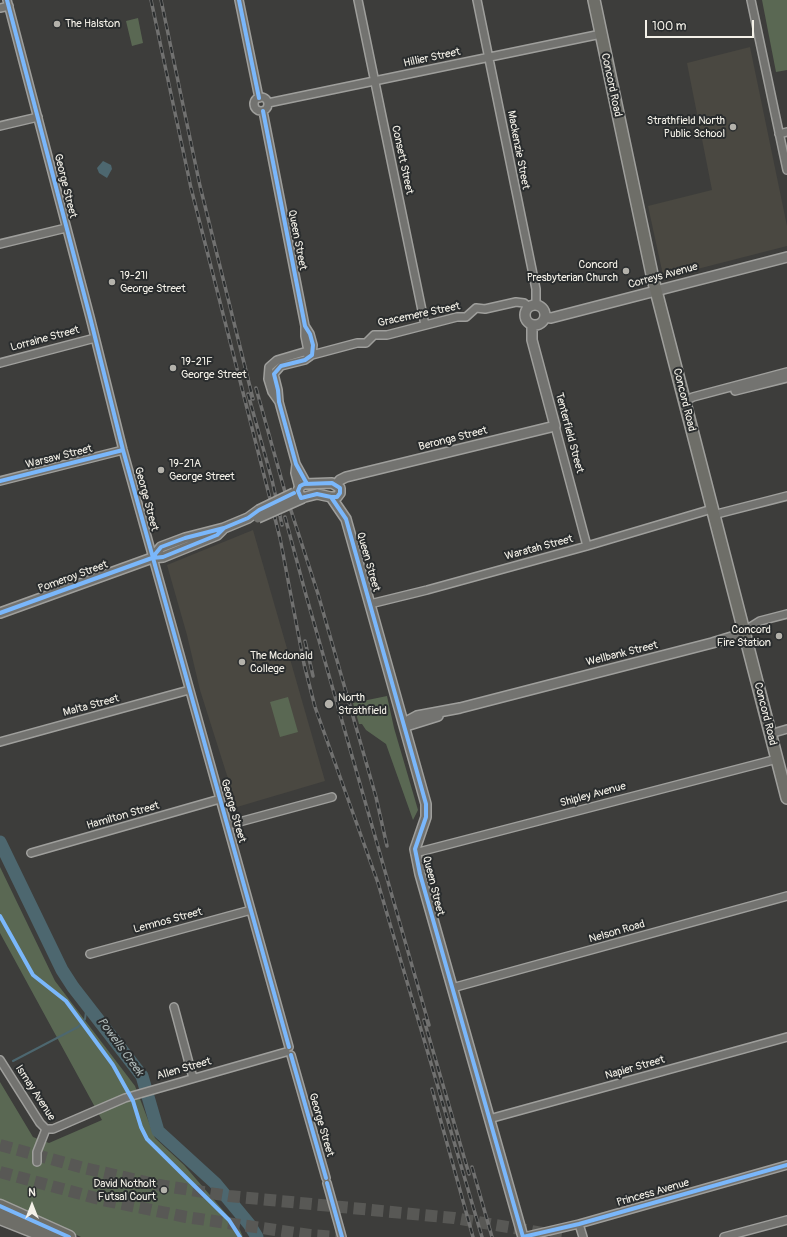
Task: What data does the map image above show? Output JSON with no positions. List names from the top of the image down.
{
  "streets": {
    "main road": ["Concord Road"],
    "street": [
      "Hillier Street",
      "Mackenzie Street",
      "Consett Street",
      "George Street",
      "Queen Street",
      "Correys Avenue",
      "Gracemere Street",
      "Lorraine Street",
      "Tenterfield Street",
      "Beronga Street",
      "Warsaw Street",
      "Waratah Street",
      "Pomeroy Street",
      "Wellbank Street",
      "Malta Street",
      "Shipley Avenue",
      "Hamilton Street",
      "Lemnos Street",
      "Nelson Road",
      "Napier Street",
      "Allen Street",
      "Ismay Avenue",
      "Princess Avenue"
    ]
  },
  "crossings": [
    ["Hillier Street", "Concord Road"],
    ["Hillier Street", "Mackenzie Street"],
    ["Hillier Street", "Consett Street"],
    ["Hillier Street", "Queen Street"],
    ["Concord Road", "Correys Avenue"],
    ["Concord Road", "Waratah Street"],
    ["Concord Road", "Wellbank Street"],
    ["Concord Road", "Shipley Avenue"],
    ["Mackenzie Street", "Correys Avenue"],
    ["Mackenzie Street", "Gracemere Street"],
    ["Mackenzie Street", "Tenterfield Street"],
    ["Consett Street", "Gracemere Street"],
    ["George Street", "Lorraine Street"],
    ["George Street", "Warsaw Street"],
    ["George Street", "Pomeroy Street"],
    ["George Street", "Malta Street"],
    ["George Street", "Hamilton Street"],
    ["George Street", "Lemnos Street"],
    ["George Street", "Allen Street"],
    ["Queen Street", "Gracemere Street"],
    ["Queen Street", "Beronga Street"],
    ["Queen Street", "Waratah Street"],
    ["Queen Street", "Wellbank Street"],
    ["Queen Street", "Shipley Avenue"],
    ["Queen Street", "Nelson Road"],
    ["Queen Street", "Napier Street"],
    ["Queen Street", "Princess Avenue"],
    ["Correys Avenue", "Gracemere Street"],
    ["Correys Avenue", "Tenterfield Street"],
    ["Gracemere Street", "Tenterfield Street"],
    ["Tenterfield Street", "Beronga Street"],
    ["Tenterfield Street", "Waratah Street"],
    ["Allen Street", "Ismay Avenue"]
  ],
  "water": ["Powells Creek"],
  "places": [
    "The Halston",
    "Strathfield North Public School",
    "Concord Presbyterian Church",
    "19-21I George Street",
    "19-21F George Street",
    "19-21A George Street",
    "Concord Fire Station",
    "The Mcdonald College",
    "North Strathfield",
    "David Notholt Futsal Court"
  ],
  "scale_bar": "100 m",
  "north": "top"
}
